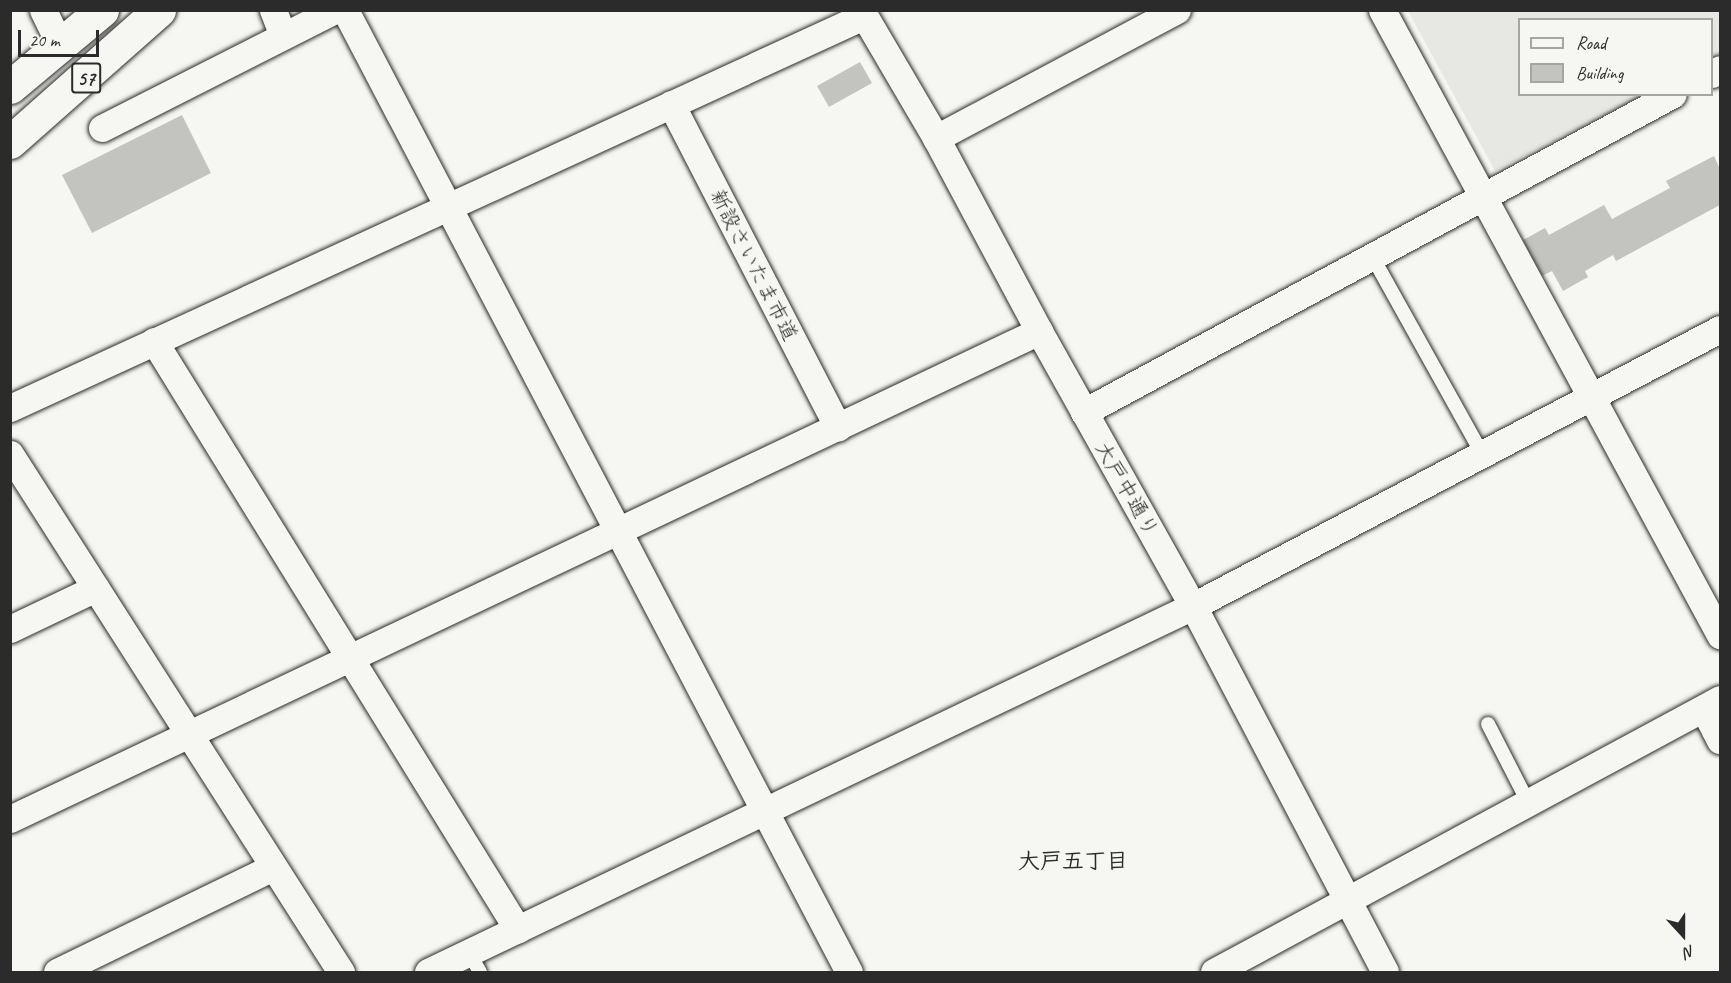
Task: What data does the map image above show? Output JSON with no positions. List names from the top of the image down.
{
  "streets": {
    "main road": ["57"],
    "street": ["新設さいたま市道", "大戸中通り"]
  },
  "districts": ["大戸五丁目"],
  "legend": ["Road", "Building"],
  "scale_bar": "20 m",
  "north": "bottom"
}
